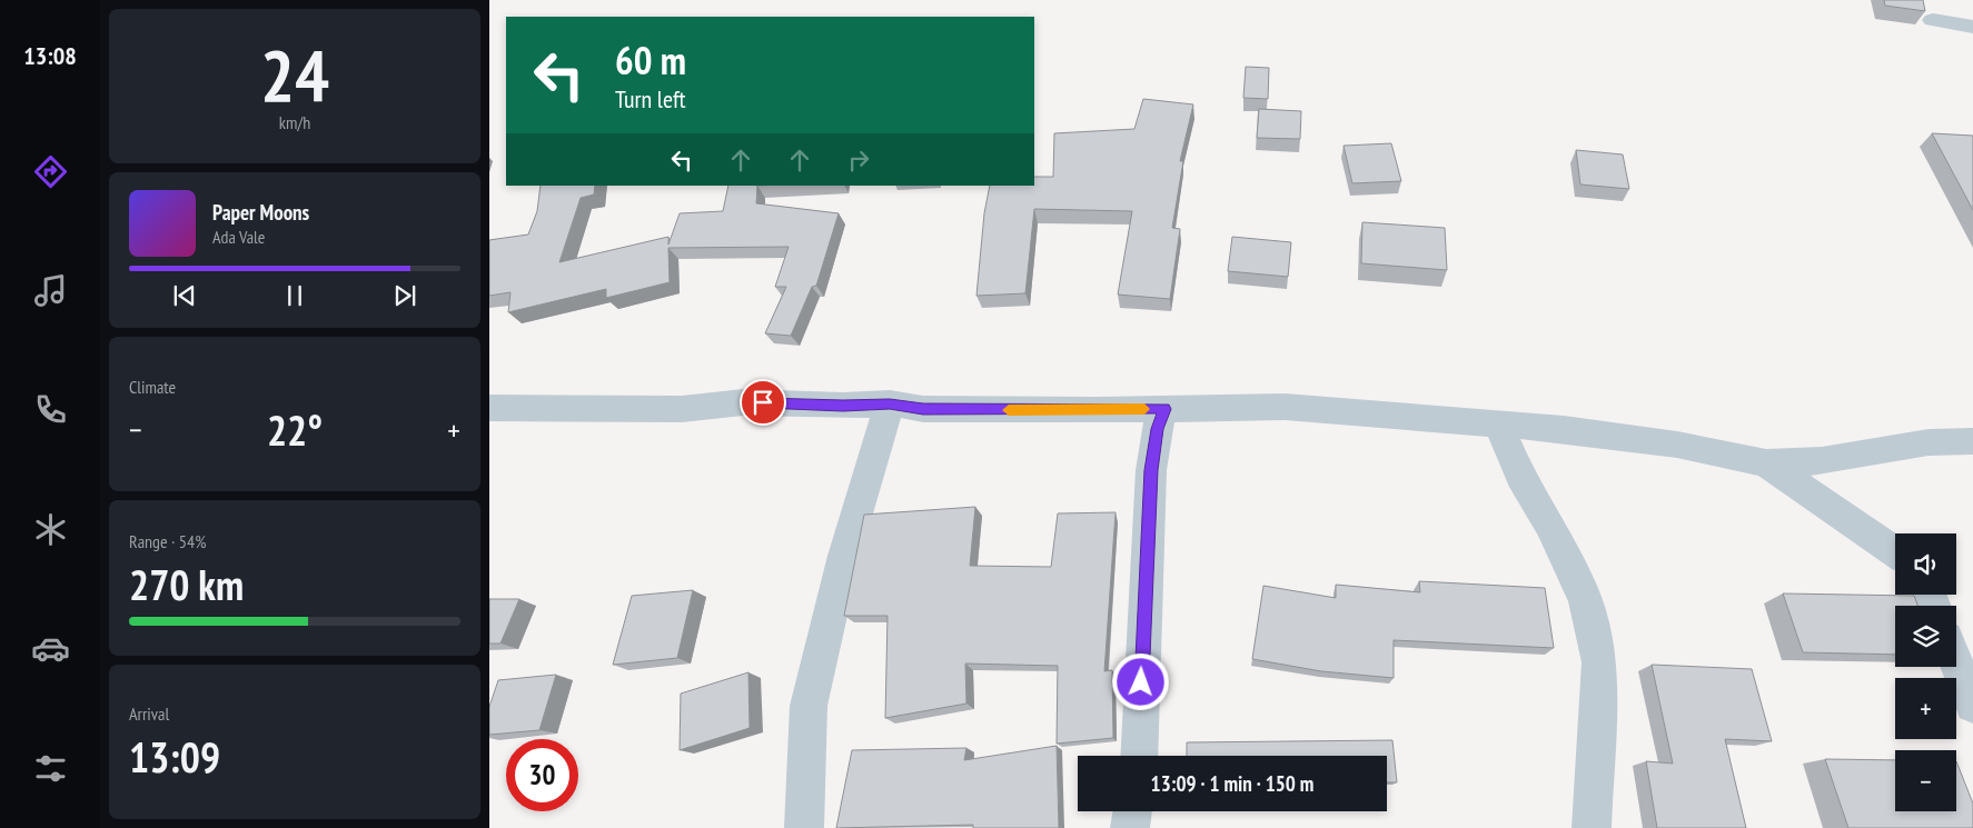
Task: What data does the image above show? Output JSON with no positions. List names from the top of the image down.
{
  "page": {
    "tabs": "13:08",
    "tile": [
      ["24", "km/h"],
      "Climate",
      ["Range · 54%", "270 km"],
      ["Arrival", "13:09"]
    ],
    "turn": ["60 m", "Turn left"],
    "song": ["Paper Moons", "Ada Vale"],
    "heat": ["−", "22°", "+"],
    "map_buttons": ["+", "−"],
    "limit": "30",
    "trip": "13:09 · 1 min · 150 m"
  }
}
